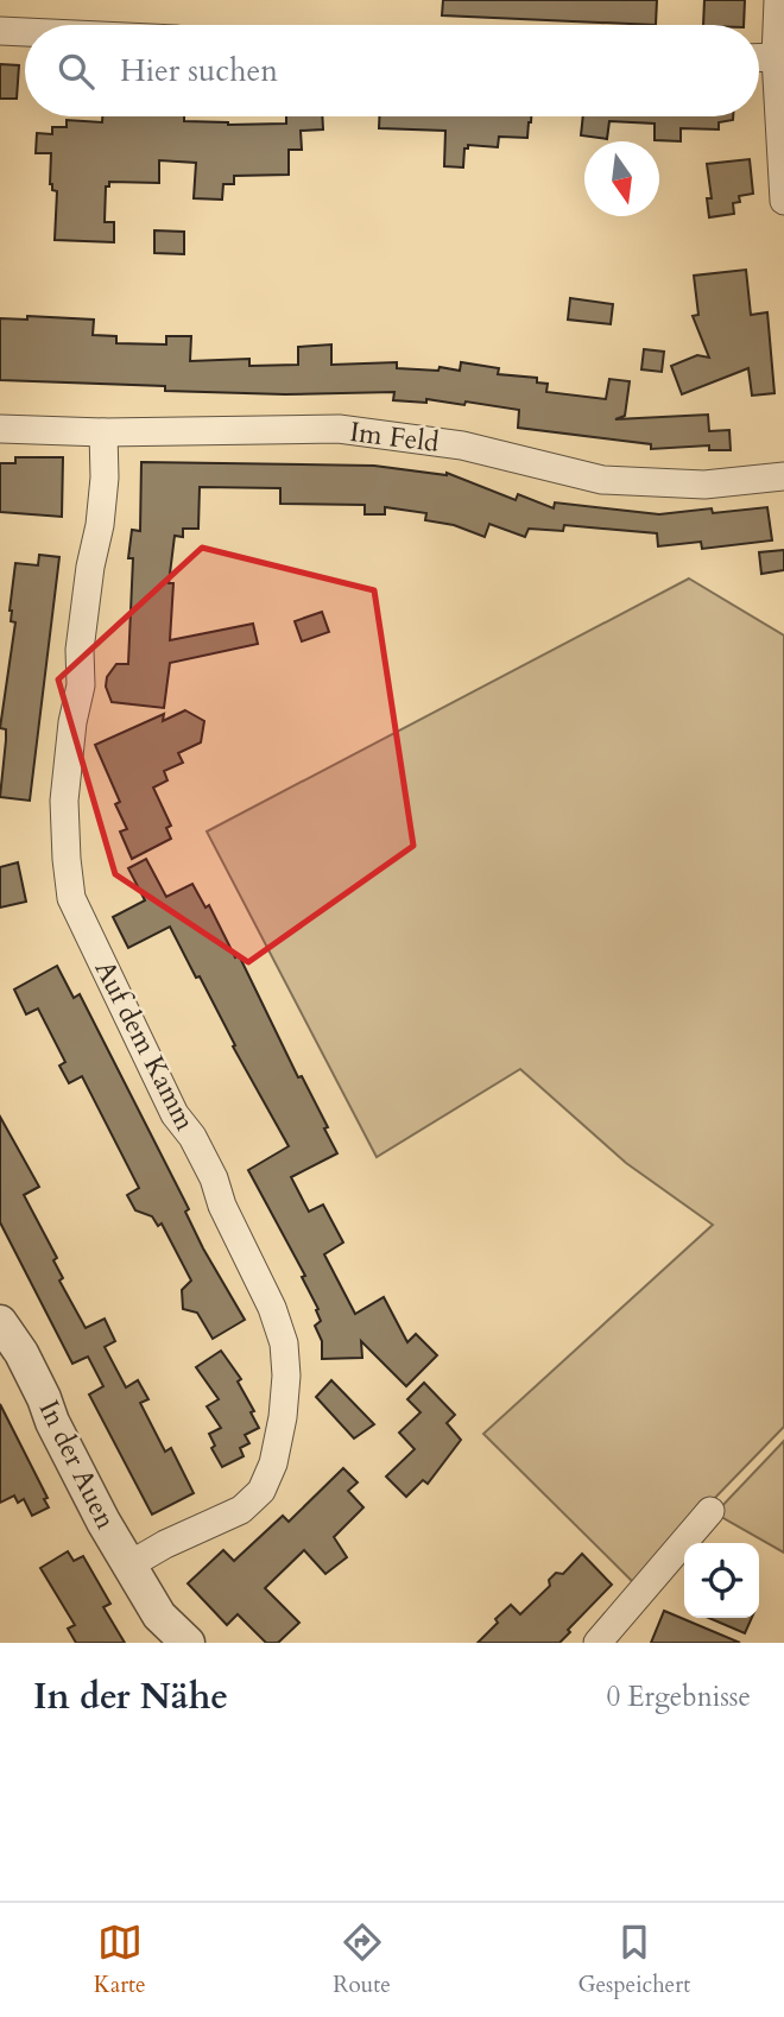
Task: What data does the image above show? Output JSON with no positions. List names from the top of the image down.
{
  "streets": {
    "street": ["Im Feld", "Auf dem Kamm", "In der Auen"]
  },
  "crossings": [
    ["Im Feld", "Auf dem Kamm"],
    ["Auf dem Kamm", "In der Auen"]
  ],
  "north": "bottom",
  "page": {
    "search": "Hier suchen",
    "heading": ["In der Nähe", "0 Ergebnisse"],
    "nav": ["Karte", "Route", "Gespeichert"]
  }
}
